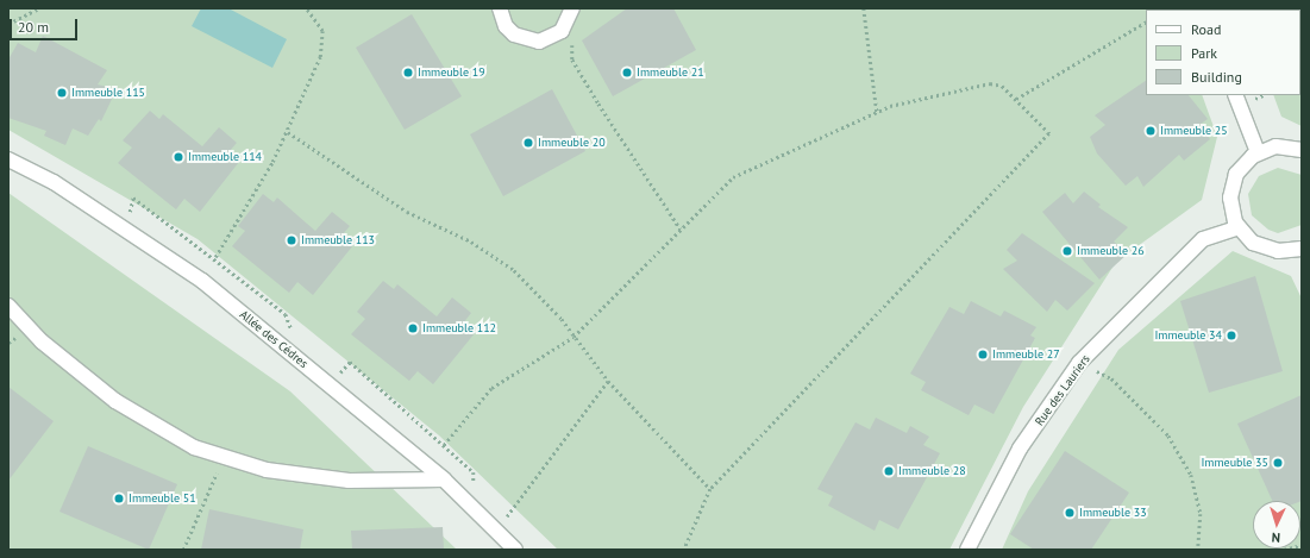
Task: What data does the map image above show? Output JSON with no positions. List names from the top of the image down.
{
  "streets": {
    "street": ["Allée des Cédres", "Rue des Lauriers"]
  },
  "places": [
    "Immeuble 19",
    "Immeuble 21",
    "Immeuble 115",
    "Immeuble 25",
    "Immeuble 20",
    "Immeuble 114",
    "Immeuble 113",
    "Immeuble 26",
    "Immeuble 112",
    "Immeuble 34",
    "Immeuble 27",
    "Immeuble 35",
    "Immeuble 28",
    "Immeuble 51",
    "Immeuble 33"
  ],
  "legend": ["Road", "Park", "Building"],
  "scale_bar": "20 m",
  "north": "bottom"
}
